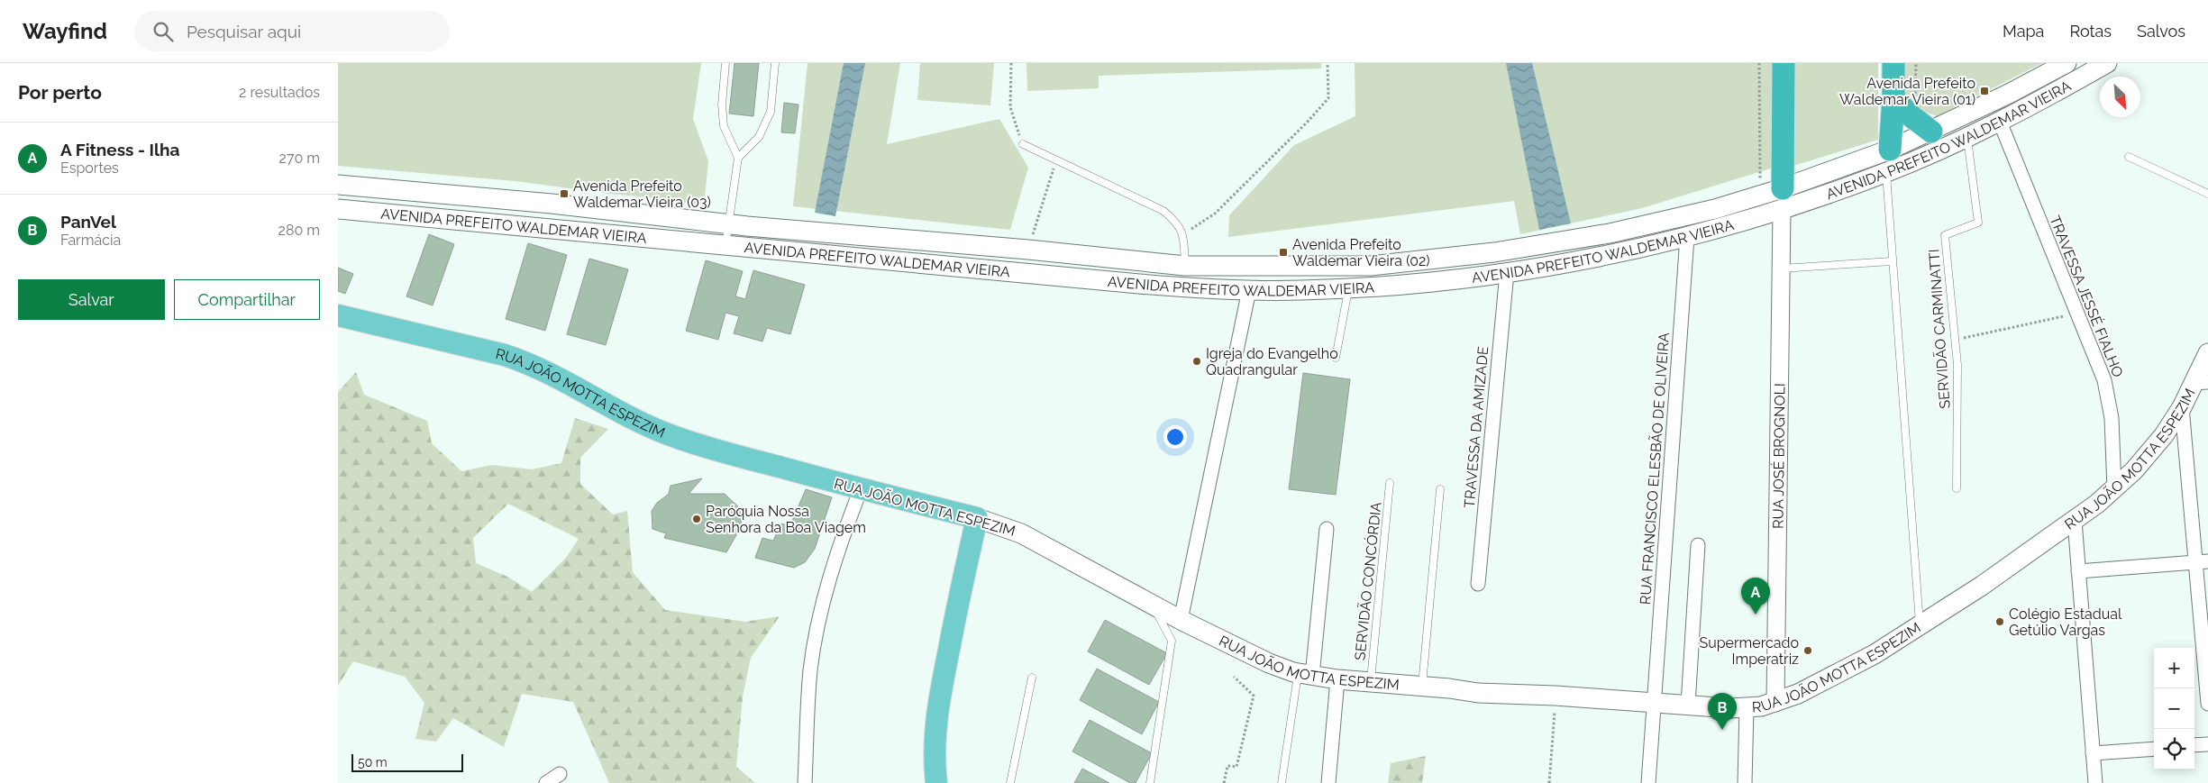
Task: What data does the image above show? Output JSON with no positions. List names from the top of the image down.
{
  "streets": {
    "main road": ["AVENIDA PREFEITO WALDEMAR VIEIRA", "RUA JOÃO MOTTA ESPEZIM"],
    "street": [
      "TRAVESSA JESSÉ FIALHO",
      "TRAVESSA DA AMIZADE",
      "RUA JOSÉ BROGNOLI",
      "RUA FRANCISCO ELESBÃO DE OLIVEIRA"
    ],
    "lane": ["SERVIDÃO CARMINATTI", "SERVIDÃO CONCÓRDIA"]
  },
  "crossings": [
    ["AVENIDA PREFEITO WALDEMAR VIEIRA", "TRAVESSA JESSÉ FIALHO"],
    ["AVENIDA PREFEITO WALDEMAR VIEIRA", "SERVIDÃO CARMINATTI"],
    ["AVENIDA PREFEITO WALDEMAR VIEIRA", "TRAVESSA DA AMIZADE"],
    ["AVENIDA PREFEITO WALDEMAR VIEIRA", "RUA JOSÉ BROGNOLI"],
    ["AVENIDA PREFEITO WALDEMAR VIEIRA", "RUA FRANCISCO ELESBÃO DE OLIVEIRA"],
    ["TRAVESSA JESSÉ FIALHO", "RUA JOÃO MOTTA ESPEZIM"],
    ["RUA JOÃO MOTTA ESPEZIM", "RUA JOSÉ BROGNOLI"],
    ["RUA JOÃO MOTTA ESPEZIM", "RUA FRANCISCO ELESBÃO DE OLIVEIRA"],
    ["RUA JOÃO MOTTA ESPEZIM", "SERVIDÃO CONCÓRDIA"]
  ],
  "places": {
    "transit": ["Avenida Prefeito Waldemar Vieira (01)", "Avenida Prefeito Waldemar Vieira (03)", "Avenida Prefeito Waldemar Vieira (02)"],
    "other": [
      "Igreja do Evangelho Quadrangular",
      "Paróquia Nossa Senhora da Boa Viagem",
      "Colégio Estadual Getúlio Vargas",
      "Supermercado Imperatriz"
    ]
  },
  "scale_bar": "50 m",
  "north": "bottom right",
  "page": {
    "header": "Wayfind",
    "search": "Pesquisar aqui",
    "nav": ["Mapa", "Rotas", "Salvos"],
    "heading": ["Por perto", "2 resultados"],
    "list": [
      {
        "mark": "A",
        "name": "A Fitness - Ilha",
        "note": "Esportes",
        "value": "270 m"
      },
      {
        "mark": "B",
        "name": "PanVel",
        "note": "Farmácia",
        "value": "280 m"
      }
    ],
    "buttons": ["Salvar", "Compartilhar"],
    "pins": ["A", "B"],
    "map_buttons": ["+", "−"],
    "scale": "50 m"
  }
}
